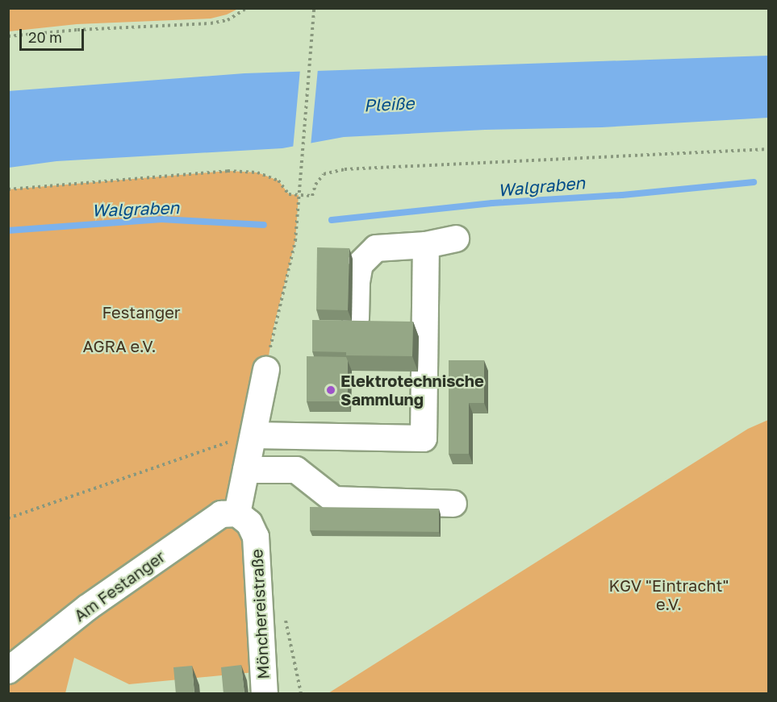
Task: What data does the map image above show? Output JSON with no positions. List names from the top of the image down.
{
  "streets": {
    "street": ["Am Festanger", "Mönchereistraße"]
  },
  "crossings": [
    ["Am Festanger", "Mönchereistraße"]
  ],
  "water": ["Pleiße", "Walgraben"],
  "parks": ["Festanger", "AGRA e.V.", "KGV \"Eintracht\" e.V."],
  "places": ["Elektrotechnische Sammlung"],
  "scale_bar": "20 m"
}
